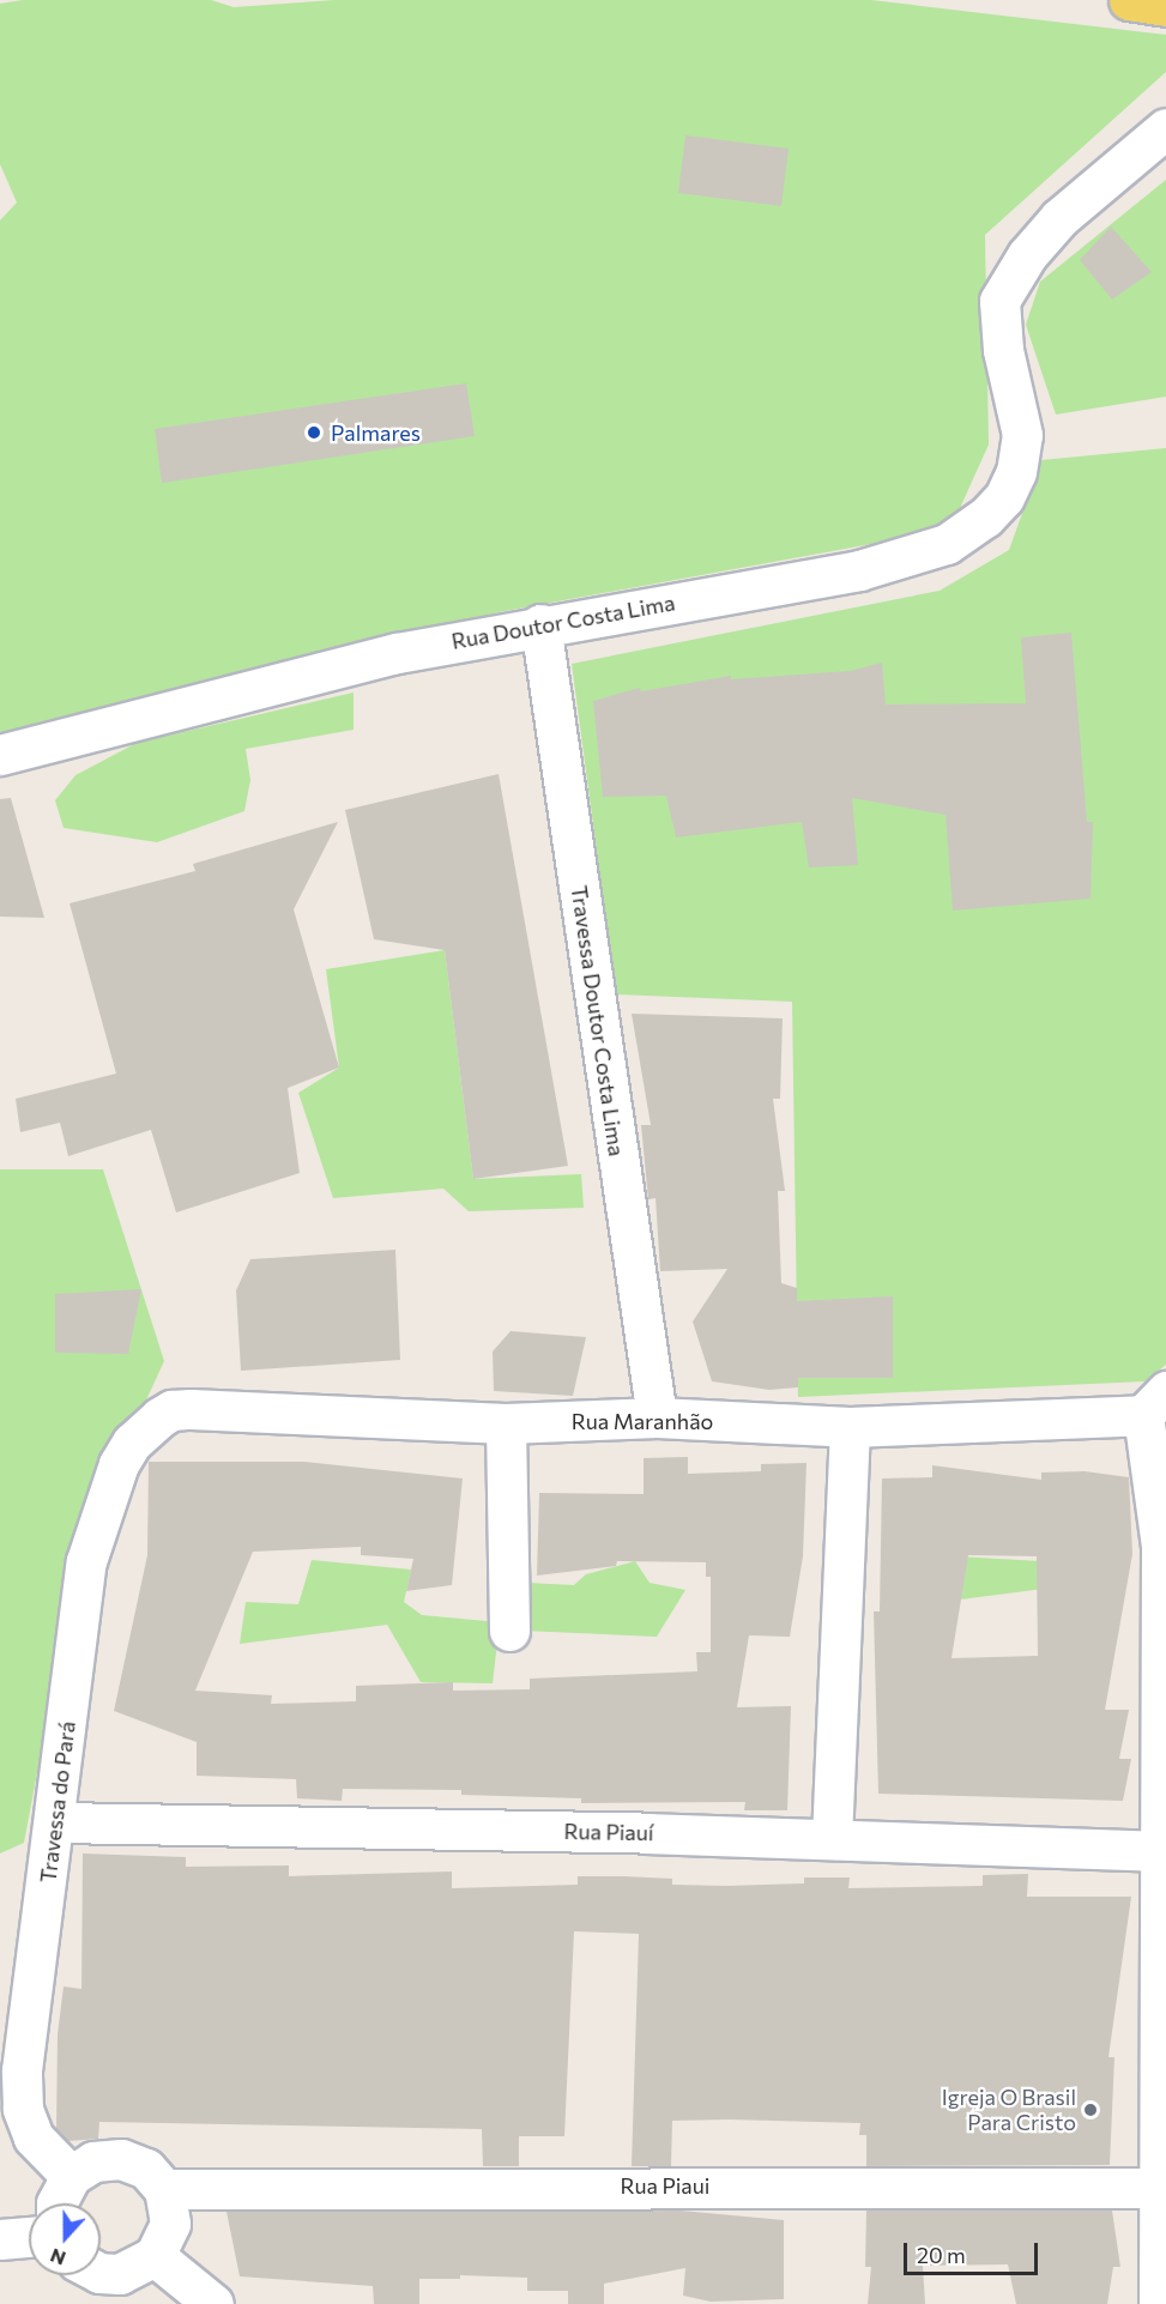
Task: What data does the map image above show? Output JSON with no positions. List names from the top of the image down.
{
  "streets": {
    "street": [
      "Rua Doutor Costa Lima",
      "Travessa Doutor Costa Lima",
      "Rua Maranhão",
      "Travessa do Pará",
      "Rua Piauí",
      "Rua Piaui"
    ]
  },
  "crossings": [
    ["Rua Doutor Costa Lima", "Travessa Doutor Costa Lima"],
    ["Travessa Doutor Costa Lima", "Rua Maranhão"],
    ["Rua Maranhão", "Travessa do Pará"],
    ["Travessa do Pará", "Rua Piauí"]
  ],
  "places": ["Palmares", "Igreja O Brasil Para Cristo"],
  "scale_bar": "20 m",
  "north": "bottom"
}
